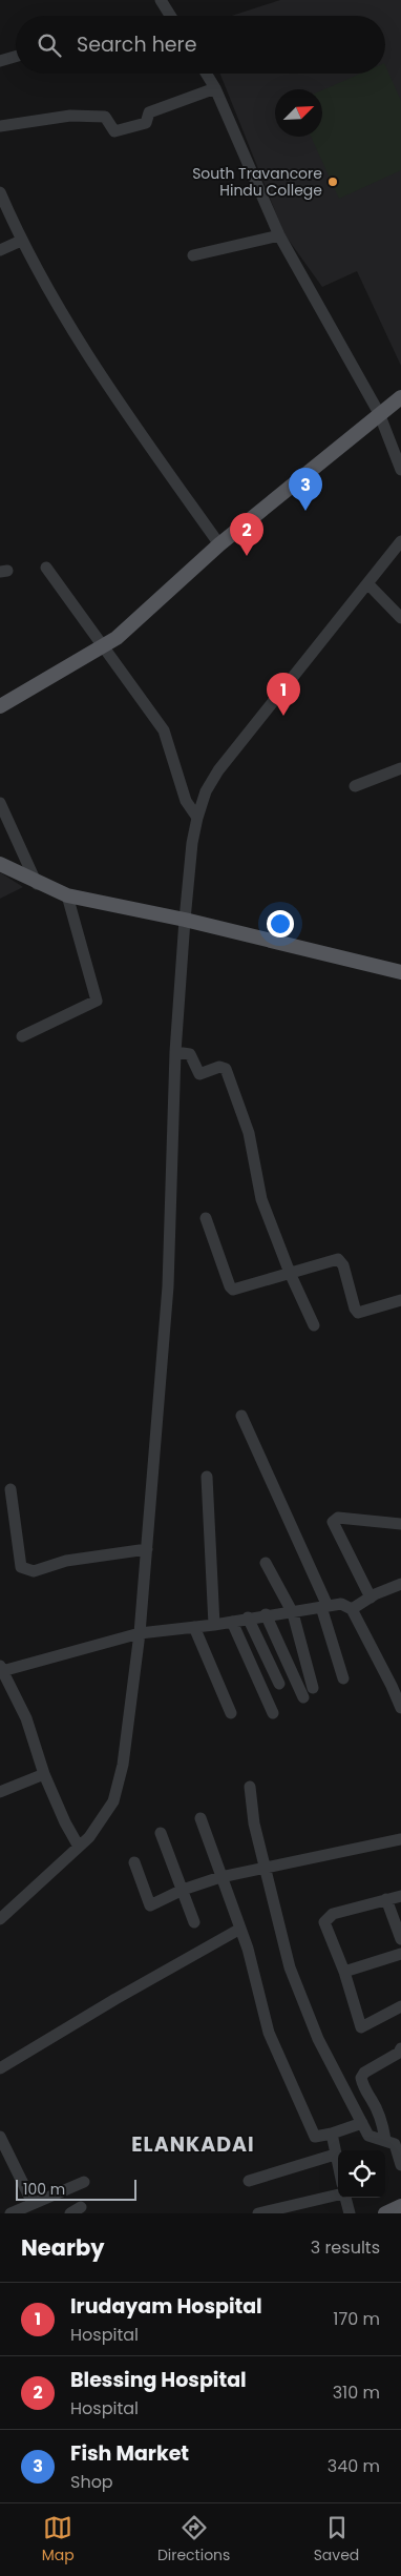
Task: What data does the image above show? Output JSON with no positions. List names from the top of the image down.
{
  "districts": ["ELANKADAI"],
  "places": ["South Travancore Hindu College"],
  "scale_bar": "100 m",
  "north": "top right",
  "page": {
    "search": "Search here",
    "pins": ["3", "2", "1"],
    "scale": "100 m",
    "heading": ["Nearby", "3 results"],
    "list": [
      {
        "mark": "1",
        "name": "Irudayam Hospital",
        "note": "Hospital",
        "value": "170 m"
      },
      {
        "mark": "2",
        "name": "Blessing Hospital",
        "note": "Hospital",
        "value": "310 m"
      },
      {
        "mark": "3",
        "name": "Fish Market",
        "note": "Shop",
        "value": "340 m"
      }
    ],
    "nav": ["Map", "Directions", "Saved"]
  }
}
